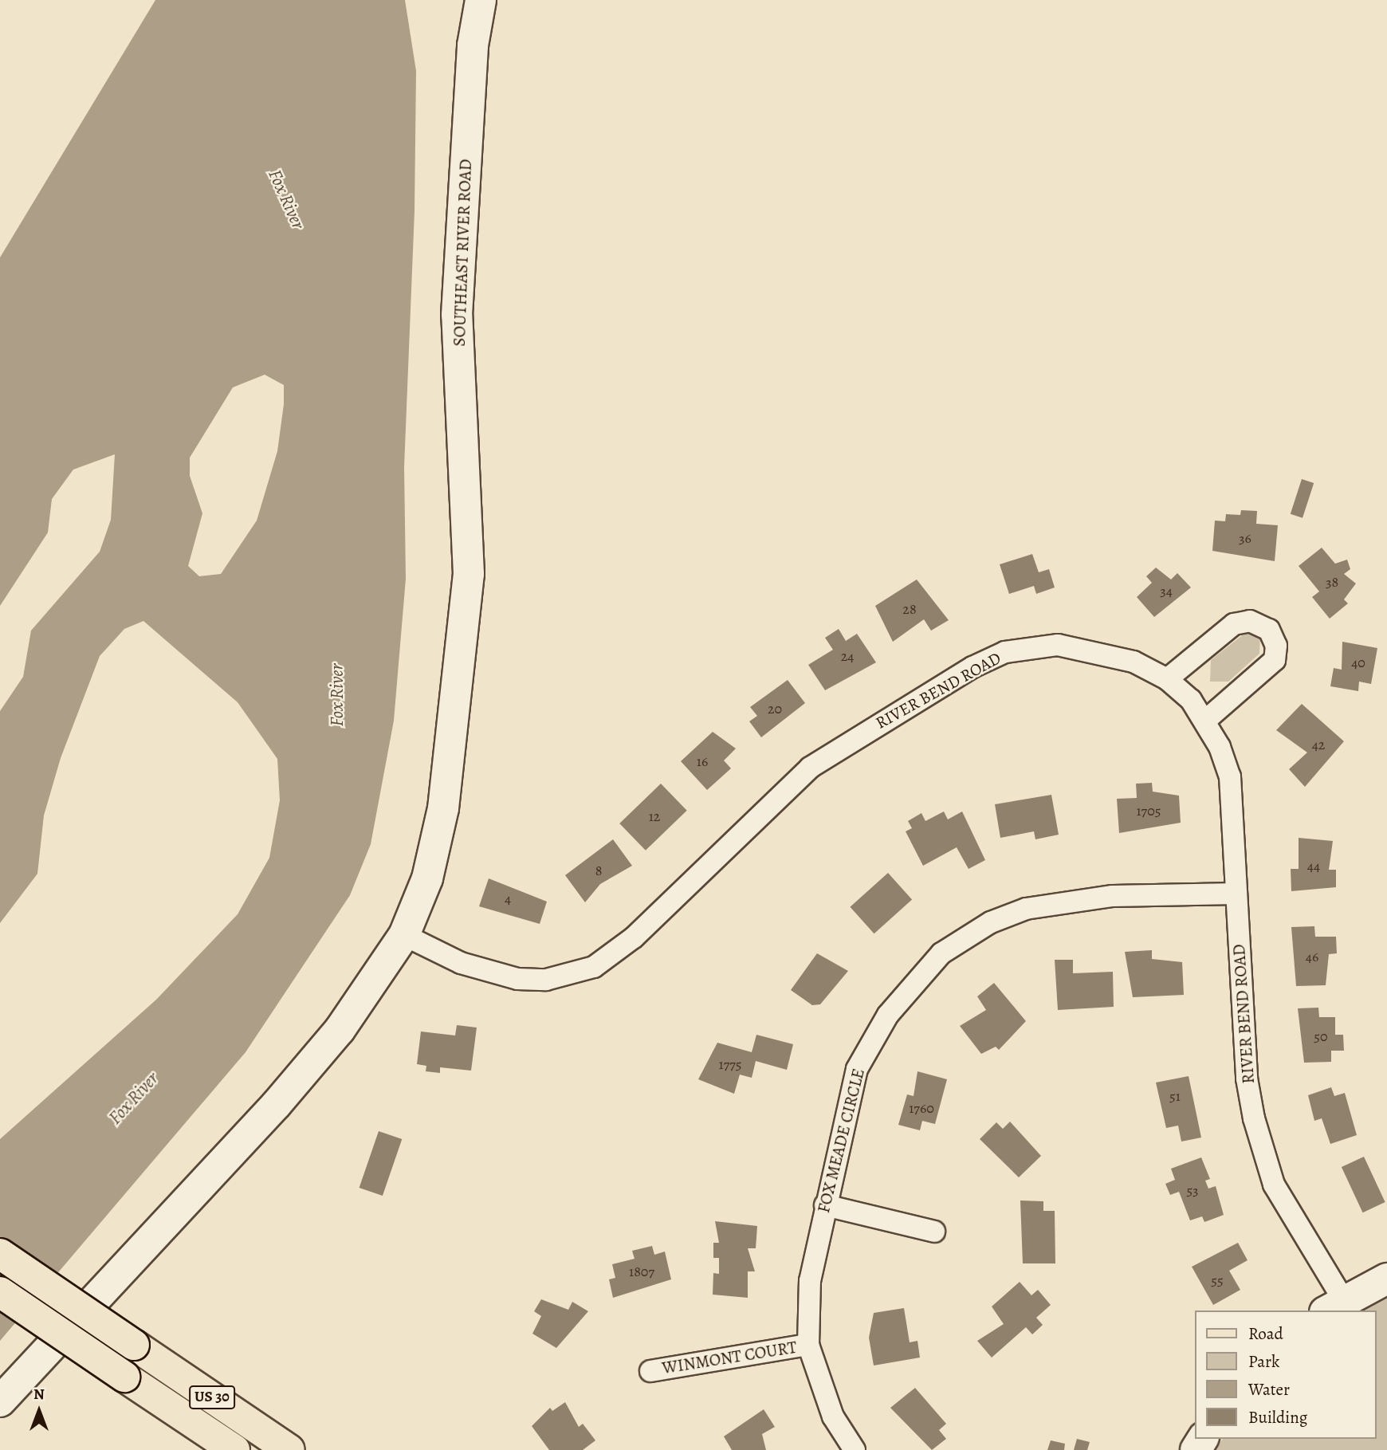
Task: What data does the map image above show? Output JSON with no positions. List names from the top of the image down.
{
  "streets": {
    "main road": ["US 30"],
    "street": [
      "SOUTHEAST RIVER ROAD",
      "RIVER BEND ROAD",
      "FOX MEADE CIRCLE",
      "WINMONT COURT"
    ]
  },
  "crossings": [
    ["SOUTHEAST RIVER ROAD", "RIVER BEND ROAD"],
    ["RIVER BEND ROAD", "FOX MEADE CIRCLE"],
    ["FOX MEADE CIRCLE", "WINMONT COURT"]
  ],
  "water": ["Fox River"],
  "house_numbers": [
    "36",
    "38",
    "34",
    "28",
    "24",
    "40",
    "20",
    "42",
    "16",
    "1705",
    "12",
    "44",
    "8",
    "4",
    "46",
    "50",
    "1775",
    "51",
    "1760",
    "53",
    "1807",
    "55"
  ],
  "legend": [
    "Road",
    "Park",
    "Water",
    "Building"
  ],
  "north": "top"
}
